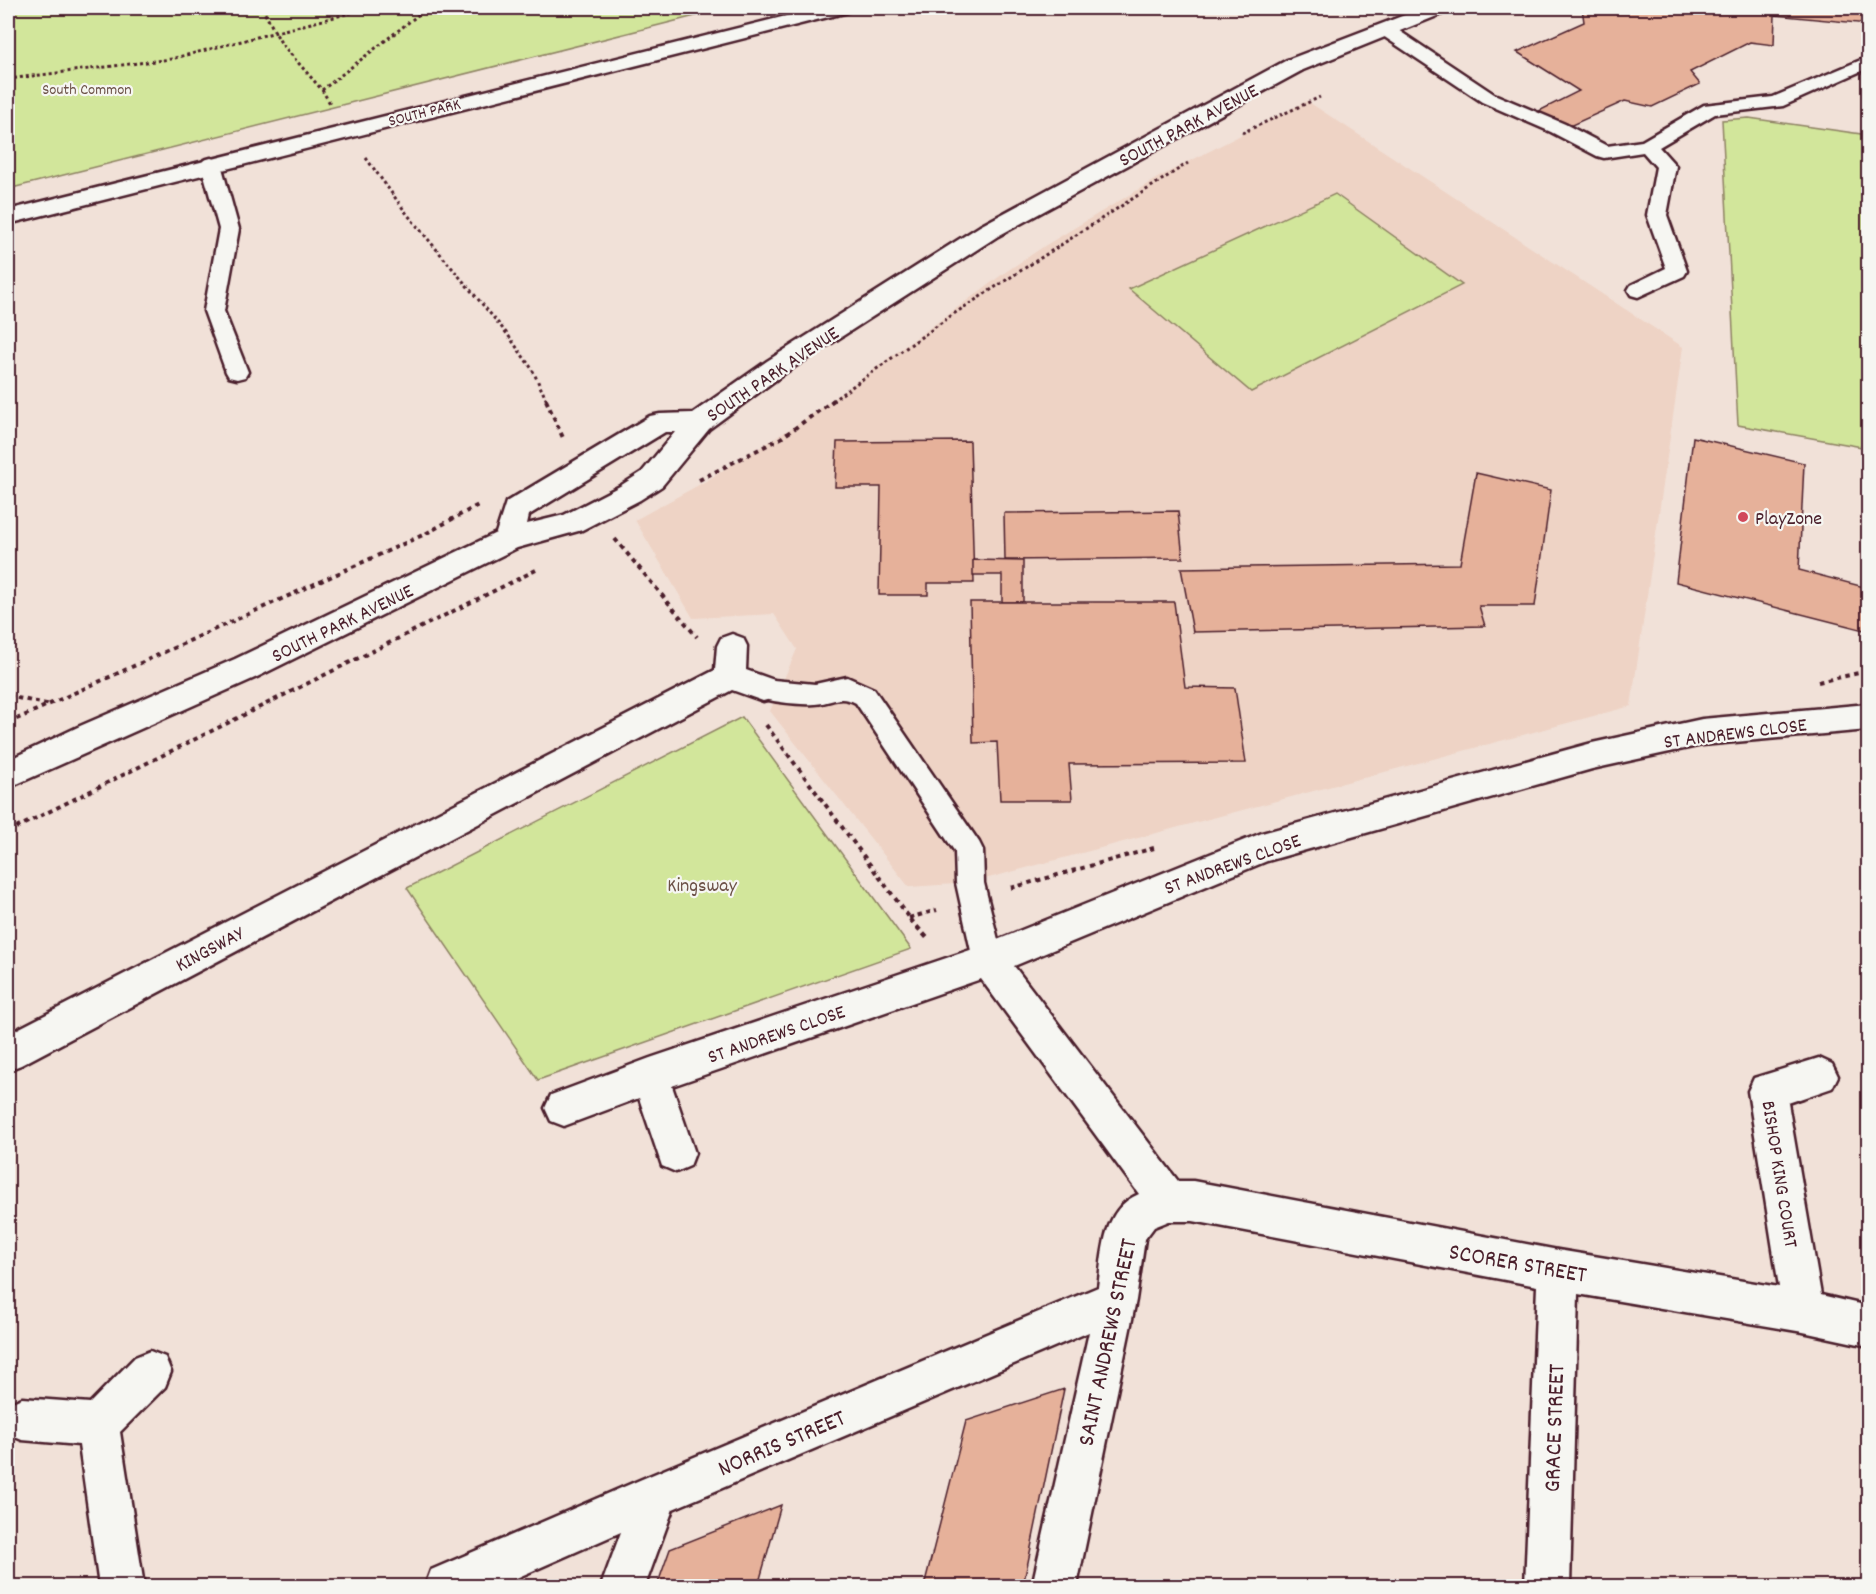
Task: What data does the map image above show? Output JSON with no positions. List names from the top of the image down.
{
  "streets": {
    "street": [
      "SOUTH PARK",
      "SOUTH PARK AVENUE",
      "ST ANDREWS CLOSE",
      "KINGSWAY",
      "BISHOP KING COURT",
      "SCORER STREET",
      "SAINT ANDREWS STREET",
      "GRACE STREET",
      "NORRIS STREET"
    ]
  },
  "crossings": [
    ["BISHOP KING COURT", "SCORER STREET"],
    ["SCORER STREET", "SAINT ANDREWS STREET"],
    ["SCORER STREET", "GRACE STREET"],
    ["SAINT ANDREWS STREET", "NORRIS STREET"]
  ],
  "parks": ["South Common", "Kingsway"],
  "places": ["PlayZone"]
}
